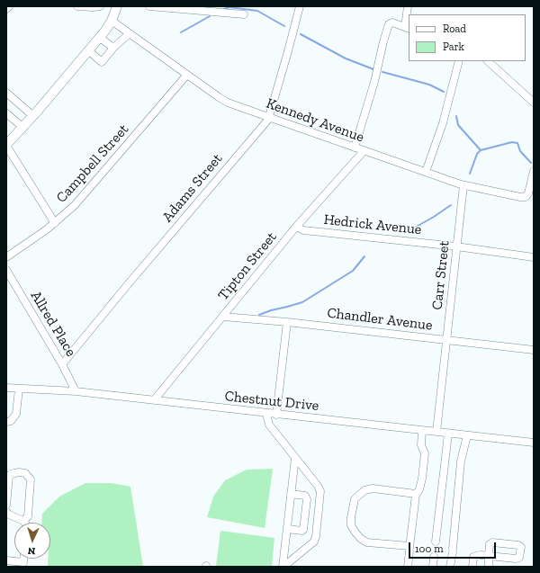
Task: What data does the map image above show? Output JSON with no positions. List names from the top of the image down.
{
  "streets": {
    "street": [
      "Kennedy Avenue",
      "Campbell Street",
      "Adams Street",
      "Hedrick Avenue",
      "Tipton Street",
      "Carr Street",
      "Chandler Avenue",
      "Allred Place",
      "Chestnut Drive"
    ]
  },
  "crossings": [
    ["Kennedy Avenue", "Campbell Street"],
    ["Kennedy Avenue", "Adams Street"],
    ["Kennedy Avenue", "Tipton Street"],
    ["Kennedy Avenue", "Carr Street"],
    ["Adams Street", "Allred Place"],
    ["Hedrick Avenue", "Tipton Street"],
    ["Hedrick Avenue", "Carr Street"],
    ["Tipton Street", "Chandler Avenue"],
    ["Tipton Street", "Chestnut Drive"],
    ["Carr Street", "Chandler Avenue"],
    ["Carr Street", "Chestnut Drive"],
    ["Allred Place", "Chestnut Drive"]
  ],
  "legend": ["Road", "Park"],
  "scale_bar": "100 m",
  "north": "bottom"
}
